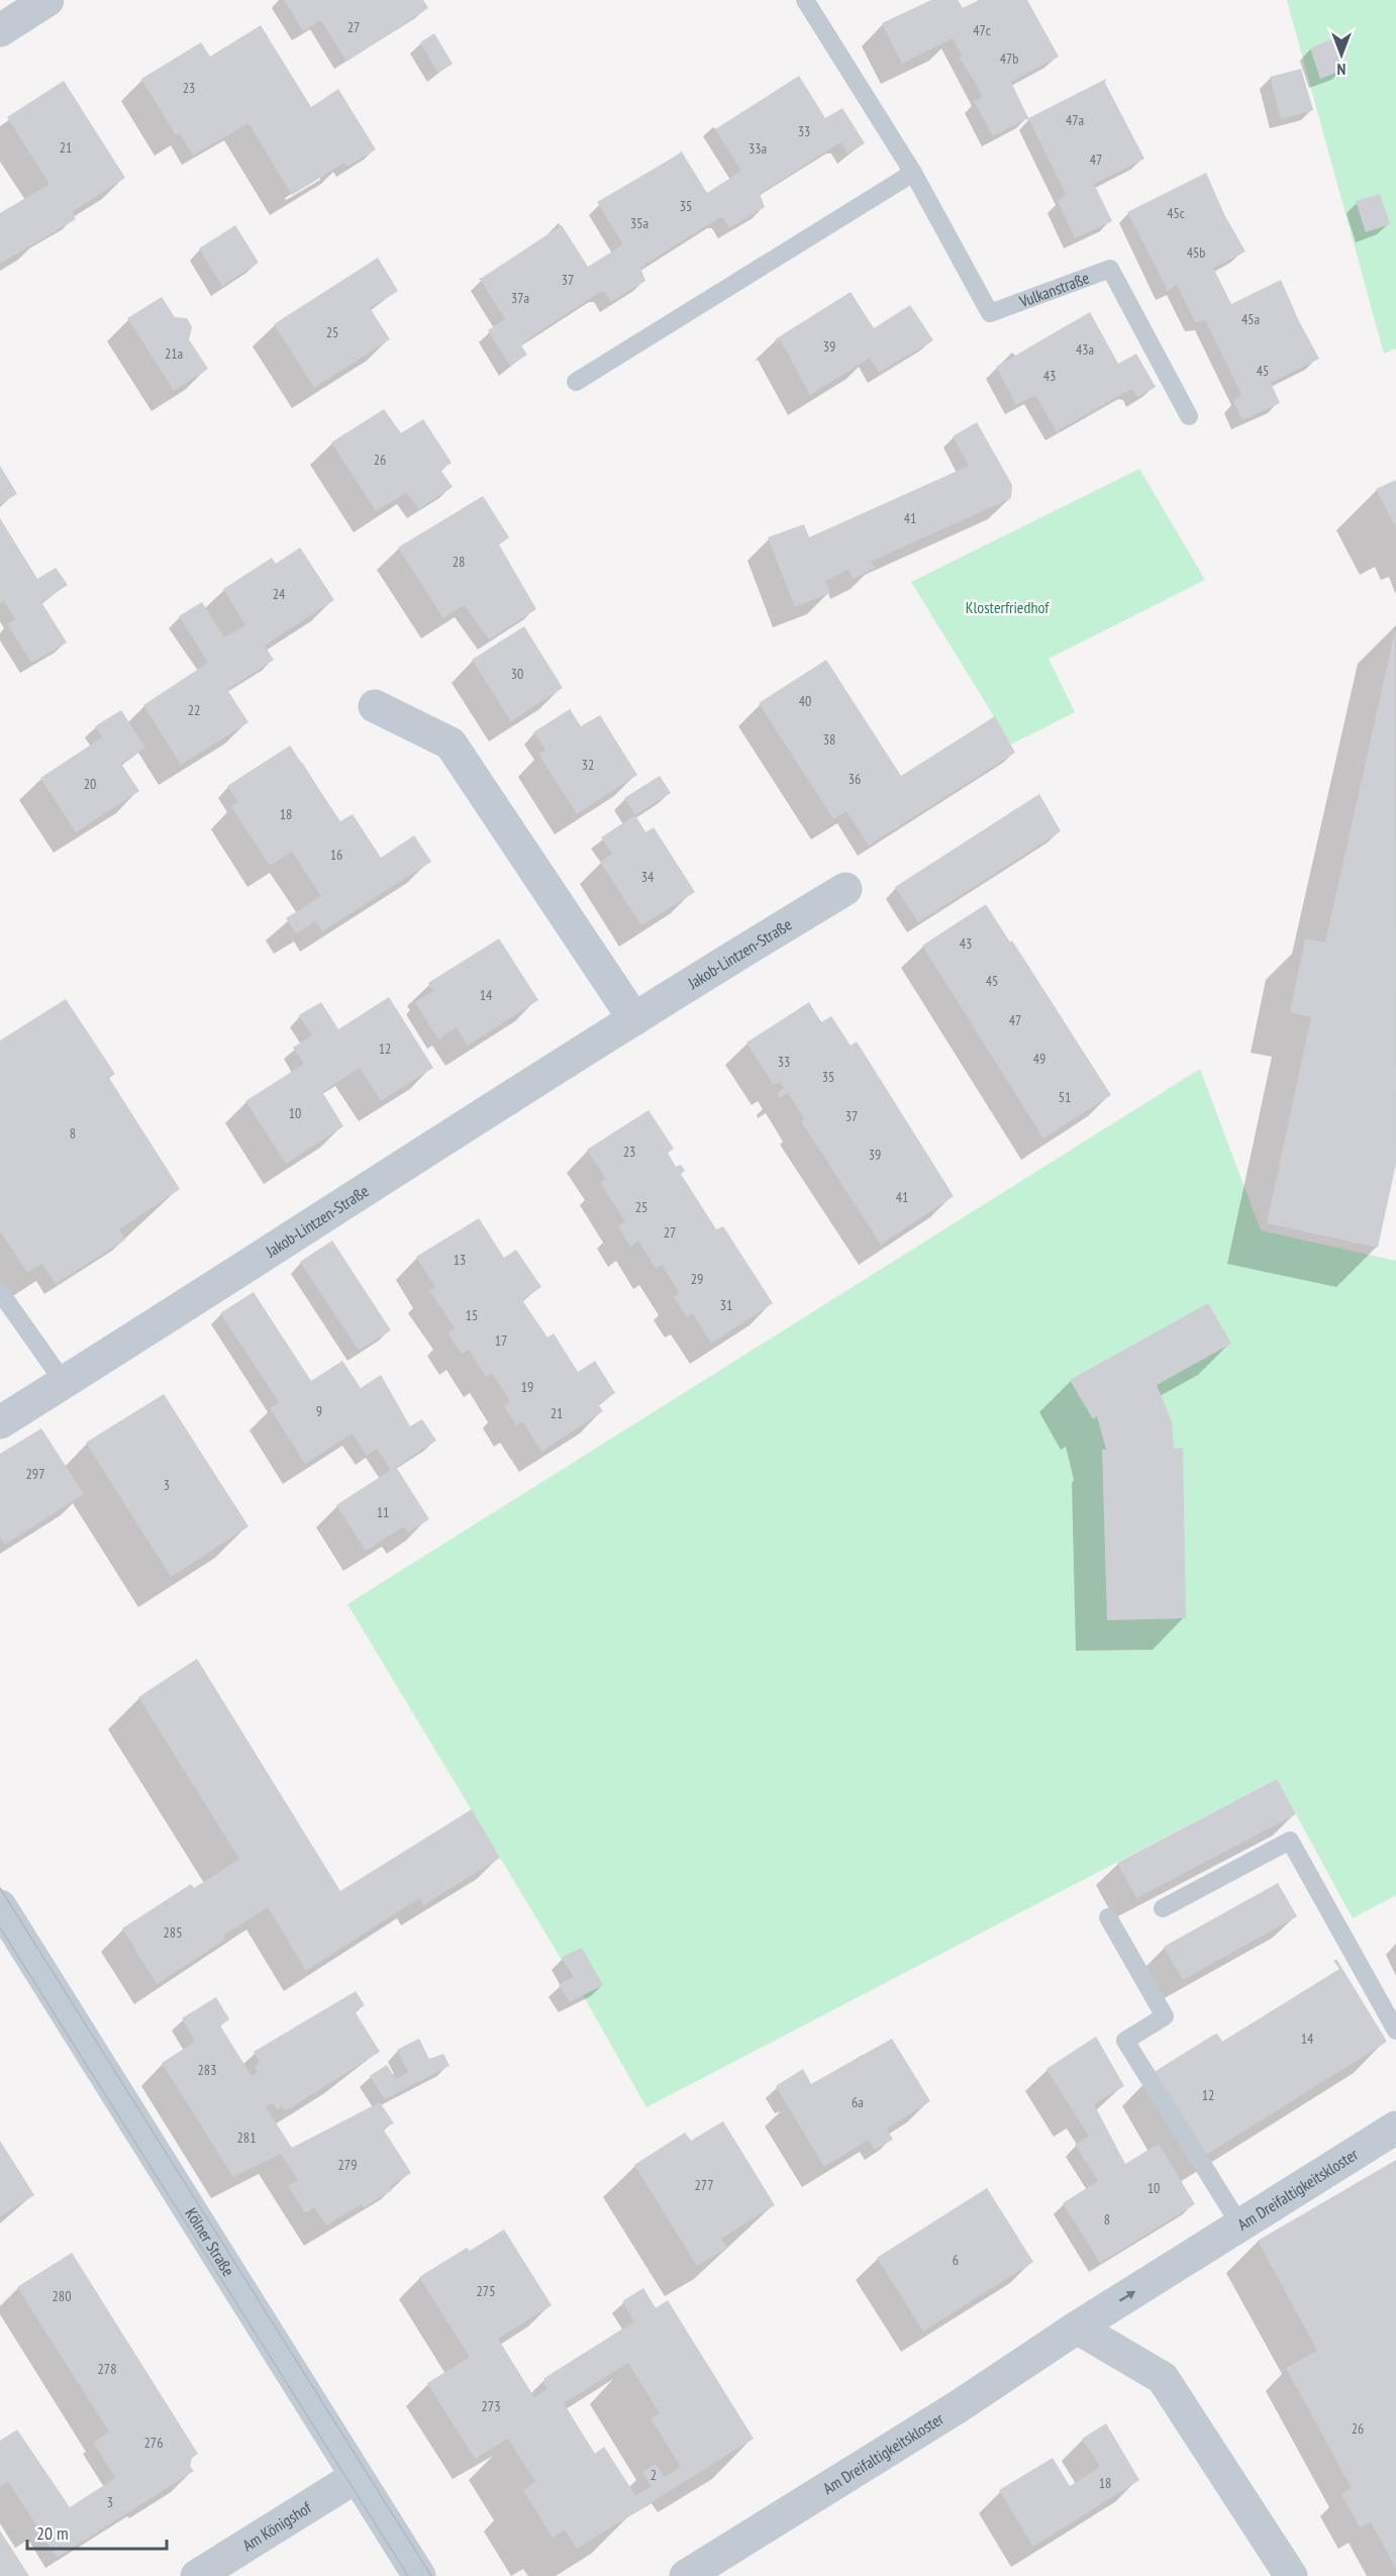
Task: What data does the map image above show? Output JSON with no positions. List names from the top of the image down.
{
  "streets": {
    "main road": ["Kölner Straße"],
    "street": ["Jakob-Lintzen-Straße", "Am Dreifaltigkeitskloster", "Am Königshof"],
    "lane": ["Vulkanstraße"]
  },
  "crossings": [
    ["Kölner Straße", "Am Königshof"]
  ],
  "parks": ["Klosterfriedhof"],
  "house_numbers": [
    "27",
    "47c",
    "47b",
    "23",
    "47a",
    "33",
    "21",
    "33a",
    "47",
    "35",
    "45c",
    "35a",
    "45b",
    "37",
    "37a",
    "45a",
    "25",
    "39",
    "43a",
    "21a",
    "45",
    "43",
    "26",
    "41",
    "28",
    "24",
    "30",
    "40",
    "22",
    "38",
    "32",
    "36",
    "20",
    "18",
    "16",
    "34",
    "43",
    "45",
    "14",
    "47",
    "12",
    "49",
    "33",
    "35",
    "51",
    "10",
    "37",
    "8",
    "23",
    "39",
    "41",
    "25",
    "27",
    "13",
    "29",
    "31",
    "15",
    "17",
    "19",
    "9",
    "21",
    "297",
    "3",
    "11",
    "285",
    "14",
    "283",
    "12",
    "6a",
    "281",
    "279",
    "277",
    "10",
    "8",
    "6",
    "275",
    "280",
    "278",
    "273",
    "26",
    "276",
    "2",
    "18",
    "3"
  ],
  "scale_bar": "20 m",
  "north": "bottom"
}
